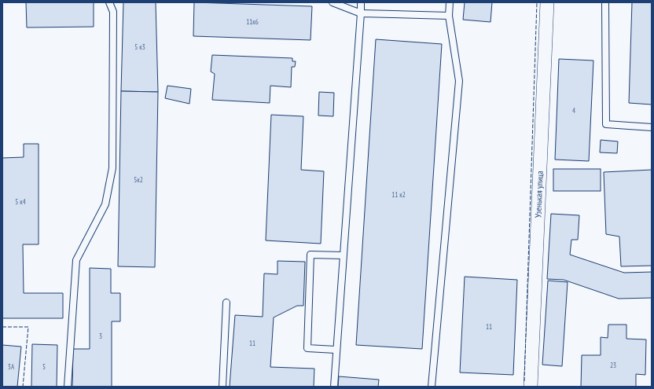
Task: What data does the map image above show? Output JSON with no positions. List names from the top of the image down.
{
  "streets": {
    "street": ["Узенькая улица"]
  },
  "house_numbers": [
    "11к6",
    "5 к3",
    "4",
    "5к2",
    "11 к2",
    "5 к4",
    "11",
    "3",
    "11",
    "23",
    "3А",
    "5"
  ]
}
